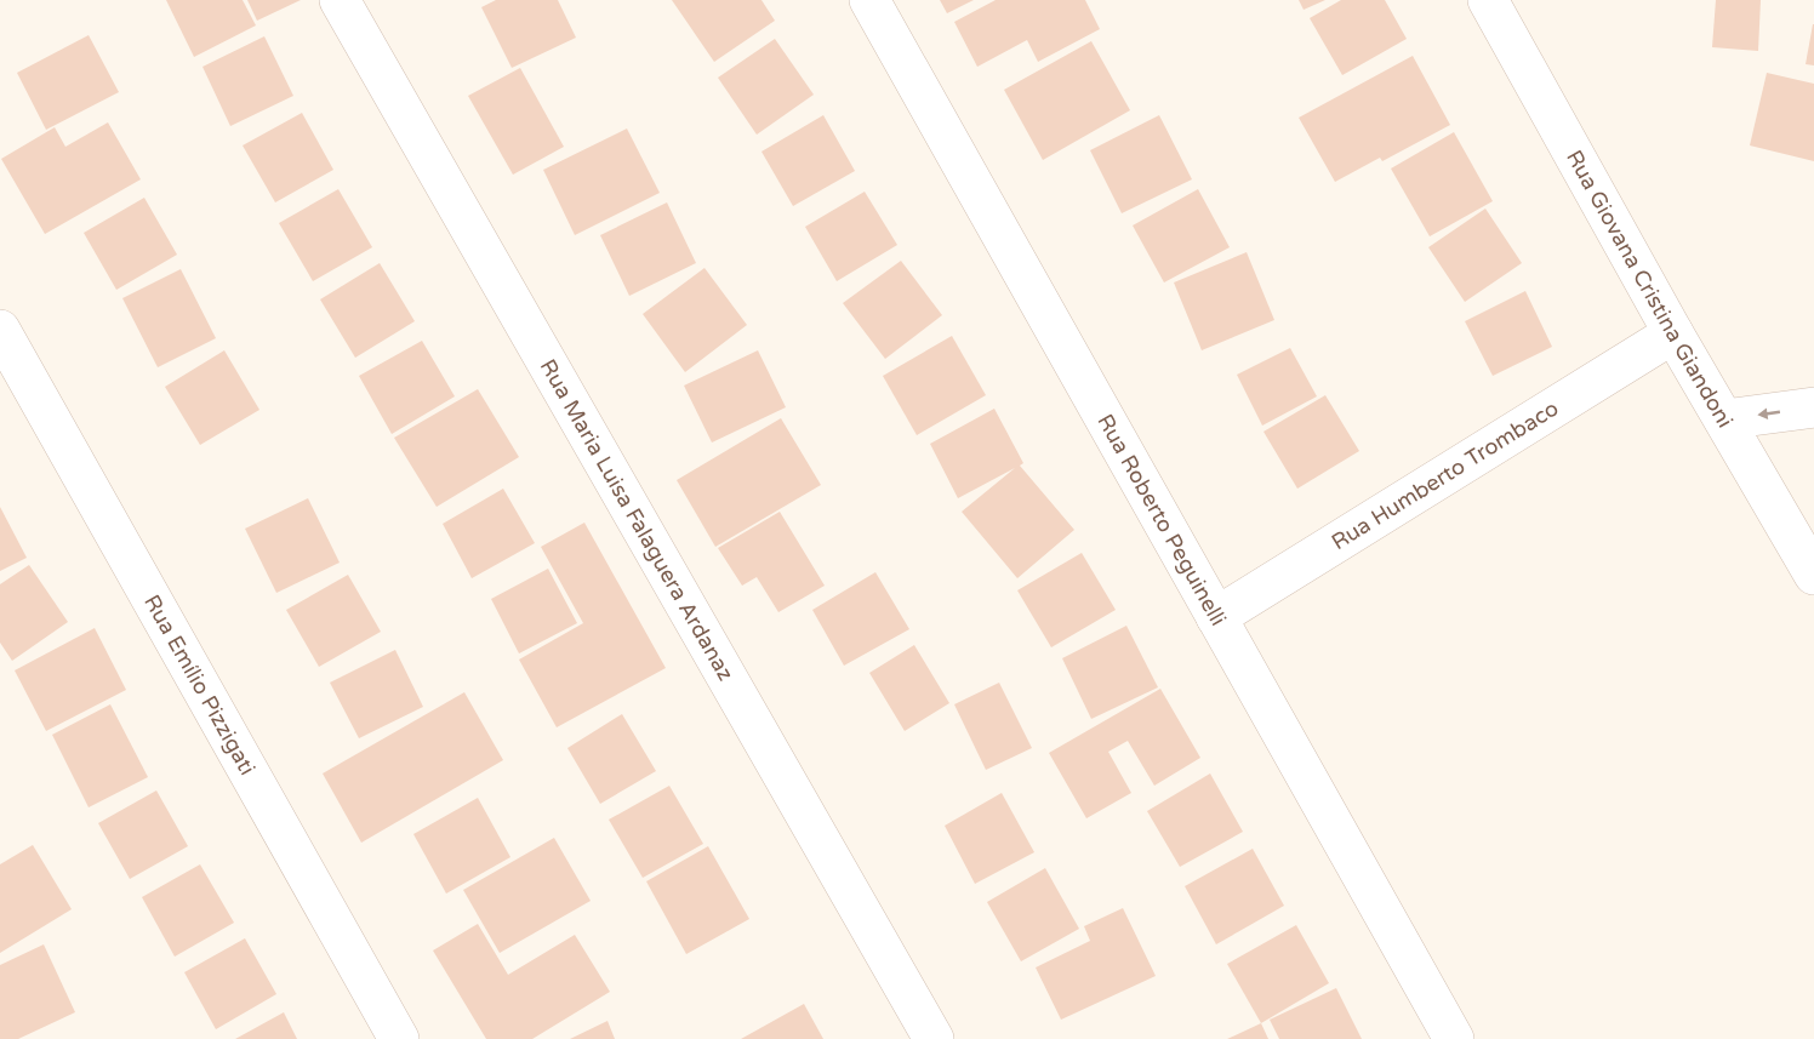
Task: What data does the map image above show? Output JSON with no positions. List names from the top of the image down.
{
  "streets": {
    "street": [
      "Rua Giovana Cristina Giandoni",
      "Rua Humberto Trombaco",
      "Rua Maria Luisa Falaguera Ardanaz",
      "Rua Roberto Peguinelli",
      "Rua Emílio Pizzigati"
    ]
  },
  "crossings": [
    ["Rua Giovana Cristina Giandoni", "Rua Humberto Trombaco"],
    ["Rua Humberto Trombaco", "Rua Roberto Peguinelli"]
  ]
}
